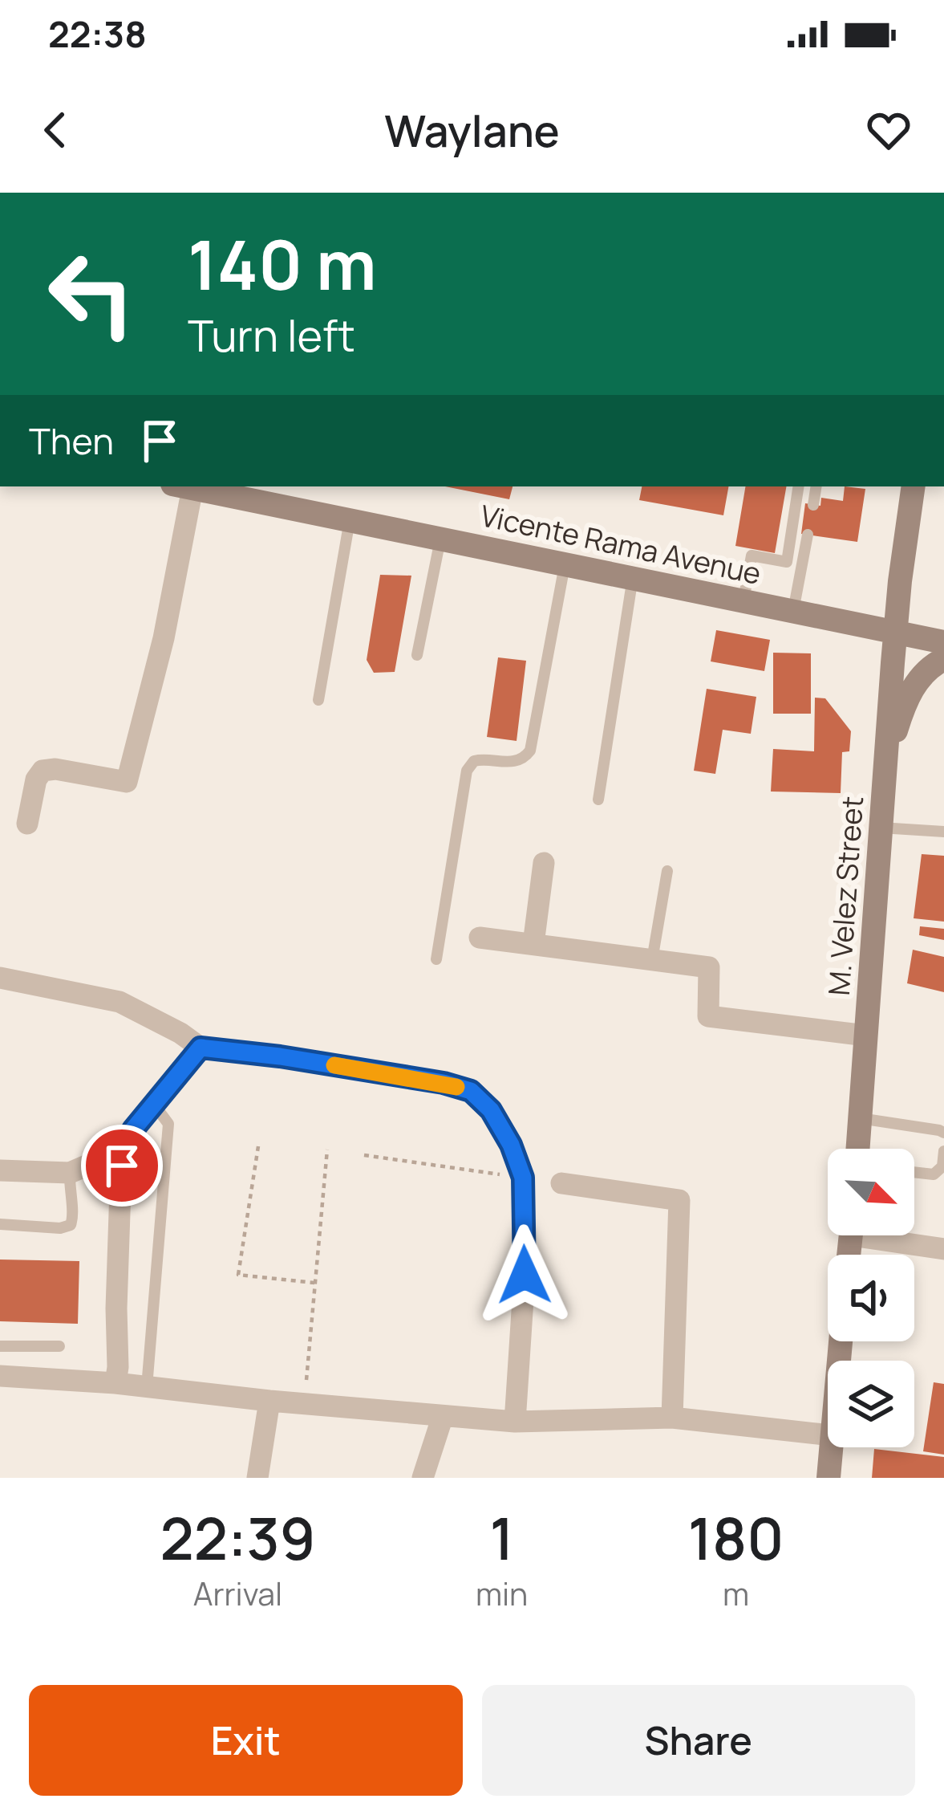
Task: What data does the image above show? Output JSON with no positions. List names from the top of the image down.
{
  "streets": {
    "main road": ["Vicente Rama Avenue", "M. Velez Street"]
  },
  "crossings": [
    ["Vicente Rama Avenue", "M. Velez Street"]
  ],
  "north": "bottom right",
  "page": {
    "status": "22:38",
    "header": "Waylane",
    "turn": ["140 m", "Turn left"],
    "then": "Then",
    "eta": [
      "22:39",
      "Arrival",
      "1",
      "min",
      "180",
      "m"
    ],
    "buttons": ["Exit", "Share"]
  }
}
